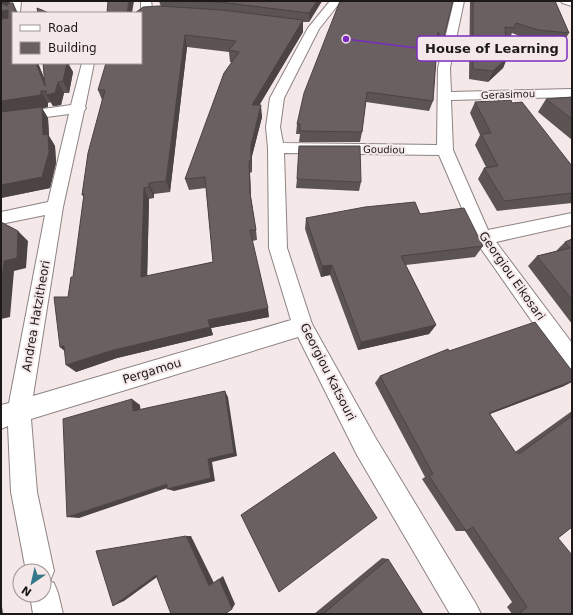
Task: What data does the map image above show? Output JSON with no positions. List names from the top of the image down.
{
  "streets": {
    "street": [
      "Gerasimou",
      "Goudiou",
      "Georgiou Eikosari",
      "Andrea Hatzitheori",
      "Pergamou",
      "Georgiou Katsouri"
    ]
  },
  "crossings": [
    ["Gerasimou", "Georgiou Eikosari"],
    ["Goudiou", "Georgiou Eikosari"],
    ["Goudiou", "Georgiou Katsouri"],
    ["Andrea Hatzitheori", "Pergamou"],
    ["Pergamou", "Georgiou Katsouri"]
  ],
  "places": ["House of Learning"],
  "legend": ["Road", "Building"],
  "north": "bottom left"
}
